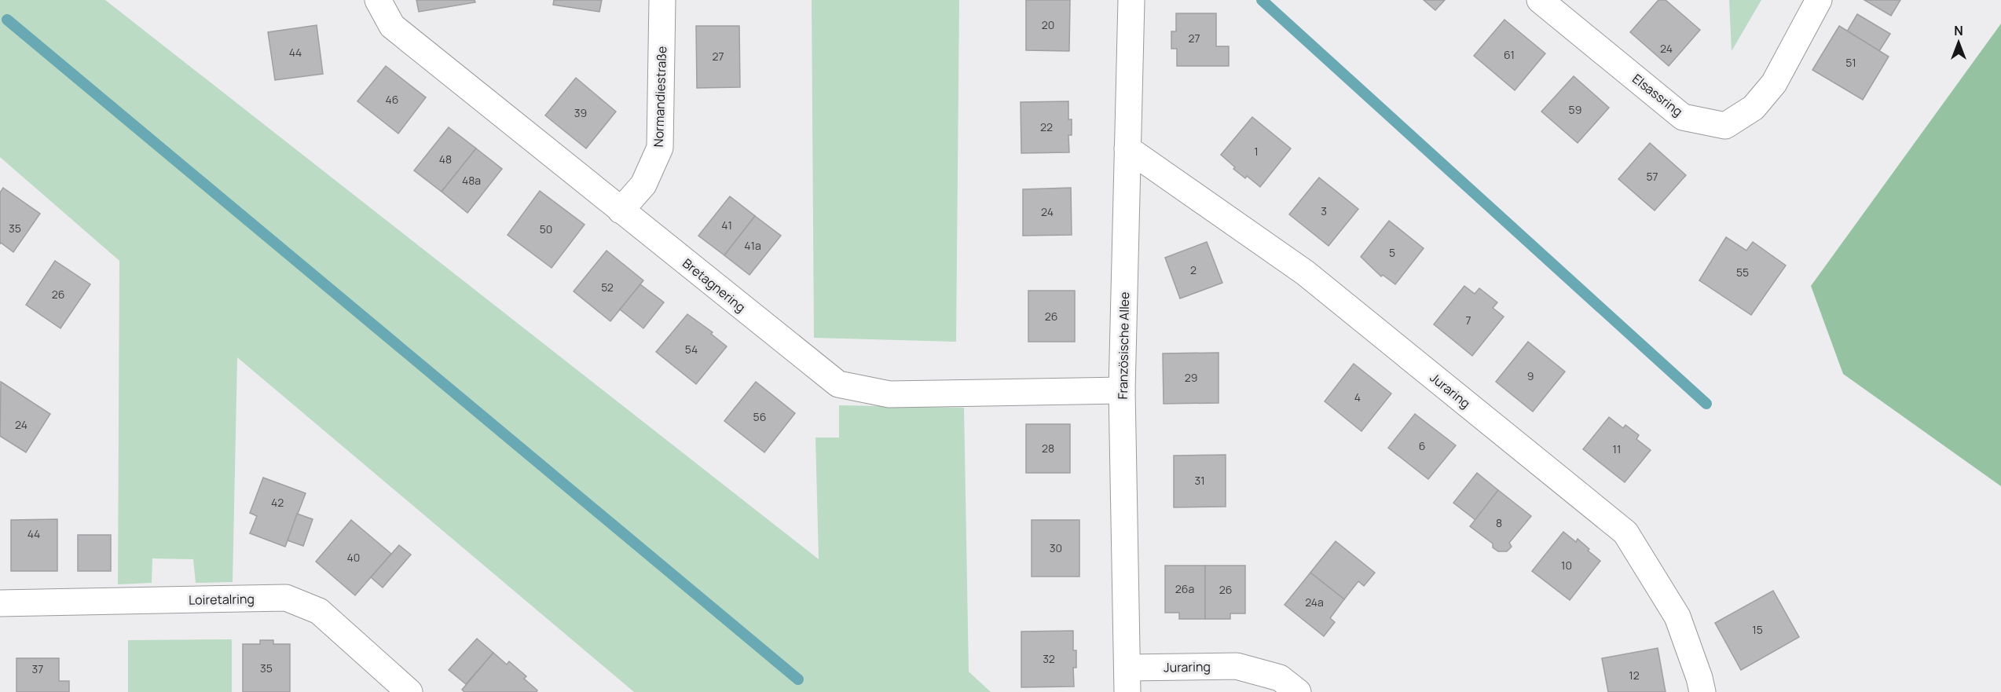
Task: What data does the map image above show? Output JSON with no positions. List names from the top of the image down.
{
  "streets": {
    "street": [
      "Elsassring",
      "Normandiestraße",
      "Bretagnering",
      "Französische Allee",
      "Juraring",
      "Loiretalring"
    ]
  },
  "crossings": [
    ["Normandiestraße", "Bretagnering"],
    ["Bretagnering", "Französische Allee"],
    ["Französische Allee", "Juraring"]
  ],
  "house_numbers": [
    "20",
    "27",
    "24",
    "44",
    "61",
    "27",
    "51",
    "46",
    "59",
    "39",
    "22",
    "1",
    "48",
    "57",
    "48a",
    "3",
    "24",
    "41",
    "35",
    "50",
    "41a",
    "5",
    "2",
    "55",
    "52",
    "26",
    "26",
    "7",
    "54",
    "9",
    "29",
    "4",
    "56",
    "24",
    "6",
    "28",
    "11",
    "31",
    "42",
    "8",
    "44",
    "30",
    "40",
    "10",
    "26a",
    "26",
    "24a",
    "15",
    "32",
    "35",
    "37",
    "12"
  ],
  "north": "top"
}
